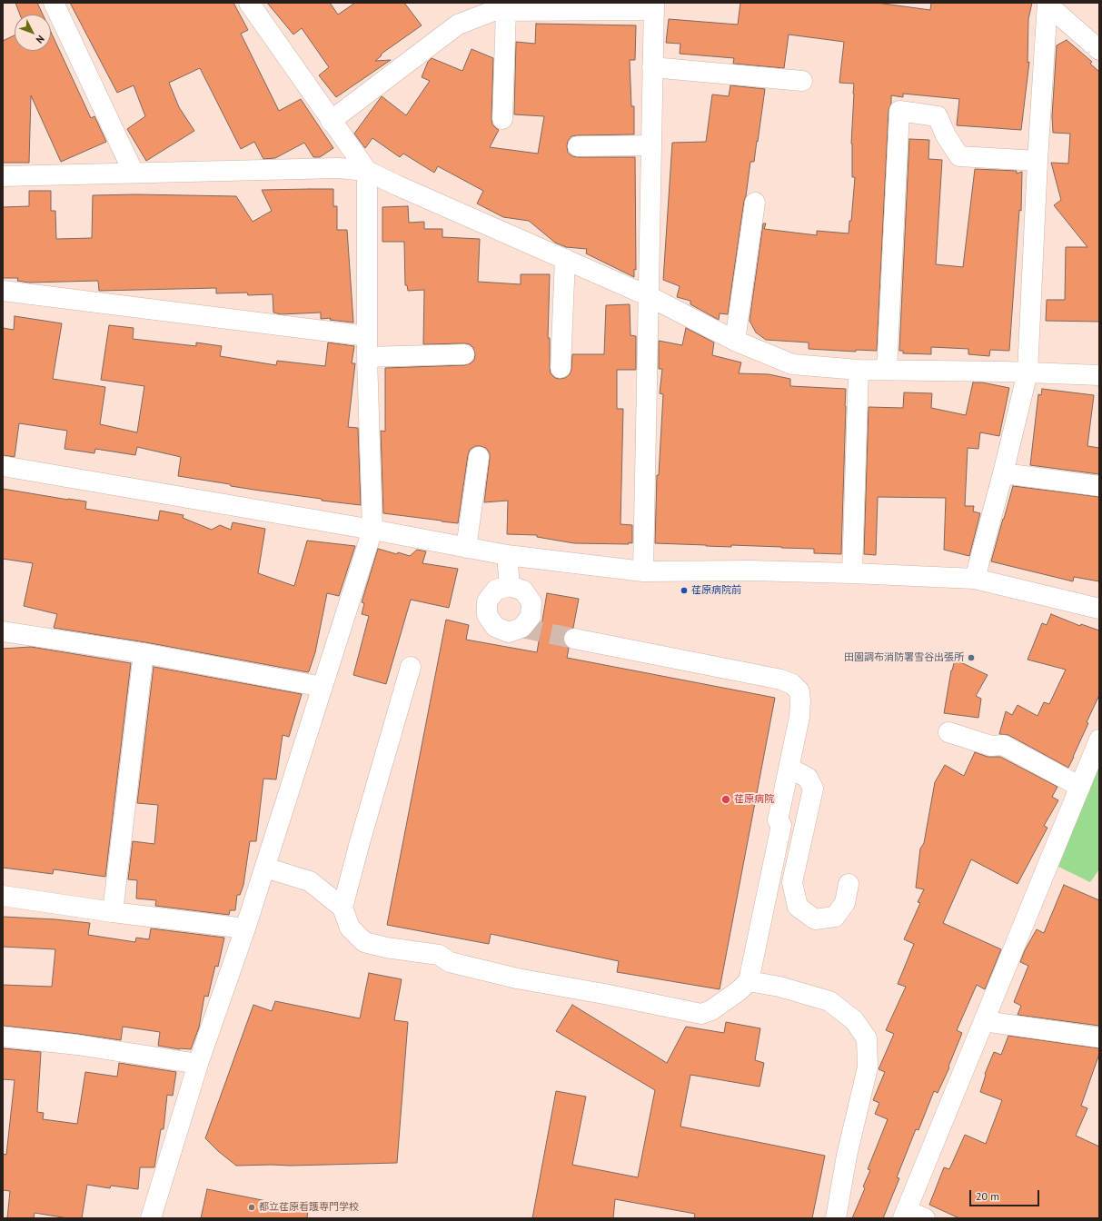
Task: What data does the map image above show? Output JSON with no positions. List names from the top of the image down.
{
  "places": [
    "荏原病院前",
    "田園調布消防署雪谷出張所",
    "荏原病院",
    "都立荏原看護専門学校"
  ],
  "scale_bar": "20 m",
  "north": "bottom right"
}
